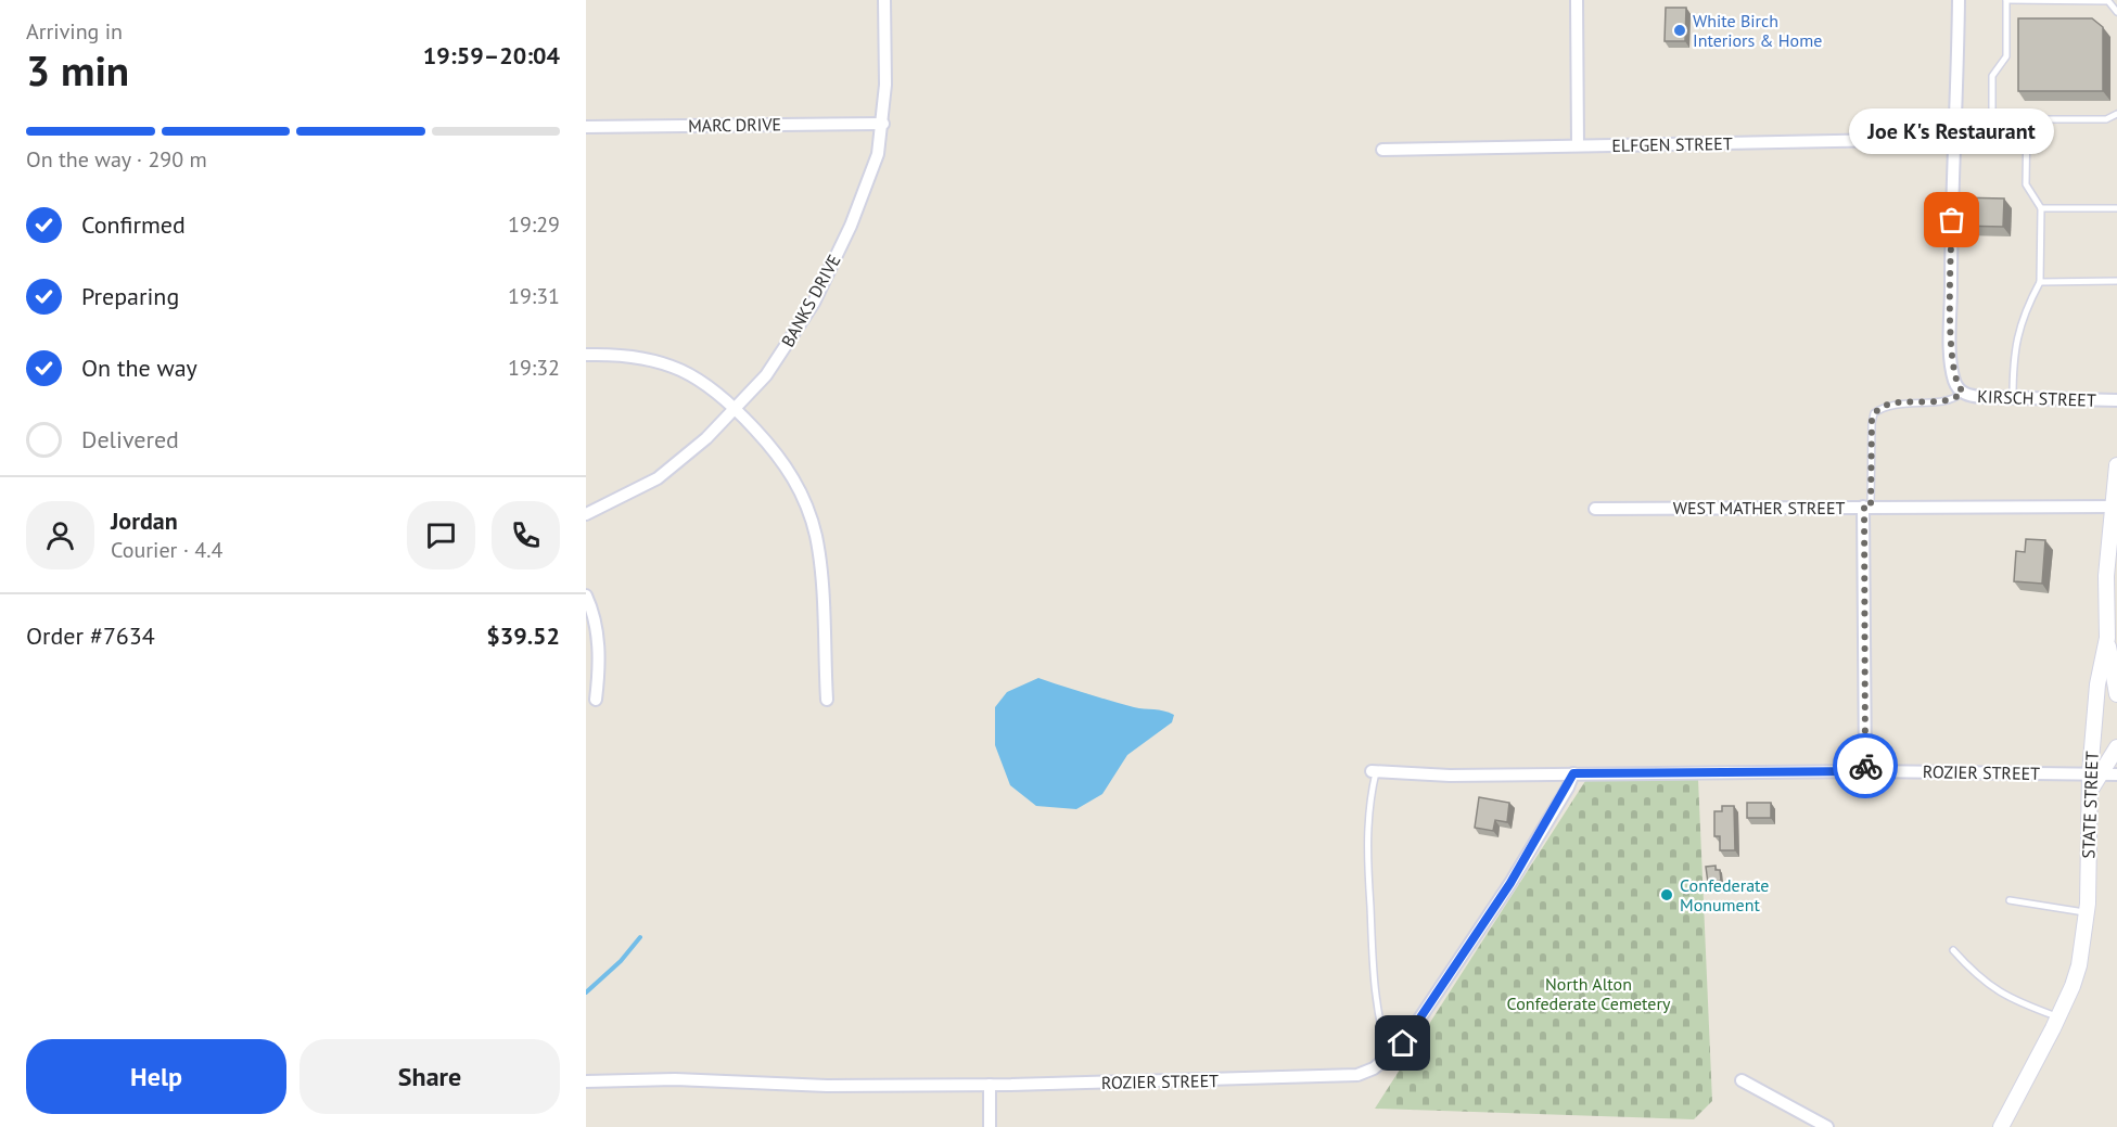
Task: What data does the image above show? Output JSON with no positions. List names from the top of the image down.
{
  "streets": {
    "street": [
      "MARC DRIVE",
      "ELFGEN STREET",
      "BANKS DRIVE",
      "KIRSCH STREET",
      "WEST MATHER STREET",
      "ROZIER STREET",
      "STATE STREET"
    ]
  },
  "crossings": [
    ["MARC DRIVE", "BANKS DRIVE"],
    ["ELFGEN STREET", "KIRSCH STREET"],
    ["WEST MATHER STREET", "STATE STREET"],
    ["ROZIER STREET", "STATE STREET"]
  ],
  "parks": ["North Alton Confederate Cemetery"],
  "places": ["White Birch Interiors & Home", "Joe K's Restaurant", "Confederate Monument"],
  "page": {
    "heading": ["3 min", "Arriving in", "19:59–20:04"],
    "panel": [
      "Jordan",
      "Courier · 4.4",
      "Order #7634",
      "$39.52"
    ],
    "bubble": "Joe K's Restaurant",
    "bar": "On the way · 290 m",
    "list": [
      ["Confirmed", "19:29"],
      ["Preparing", "19:31"],
      ["On the way", "19:32"],
      "Delivered"
    ],
    "buttons": ["Help", "Share"]
  }
}
